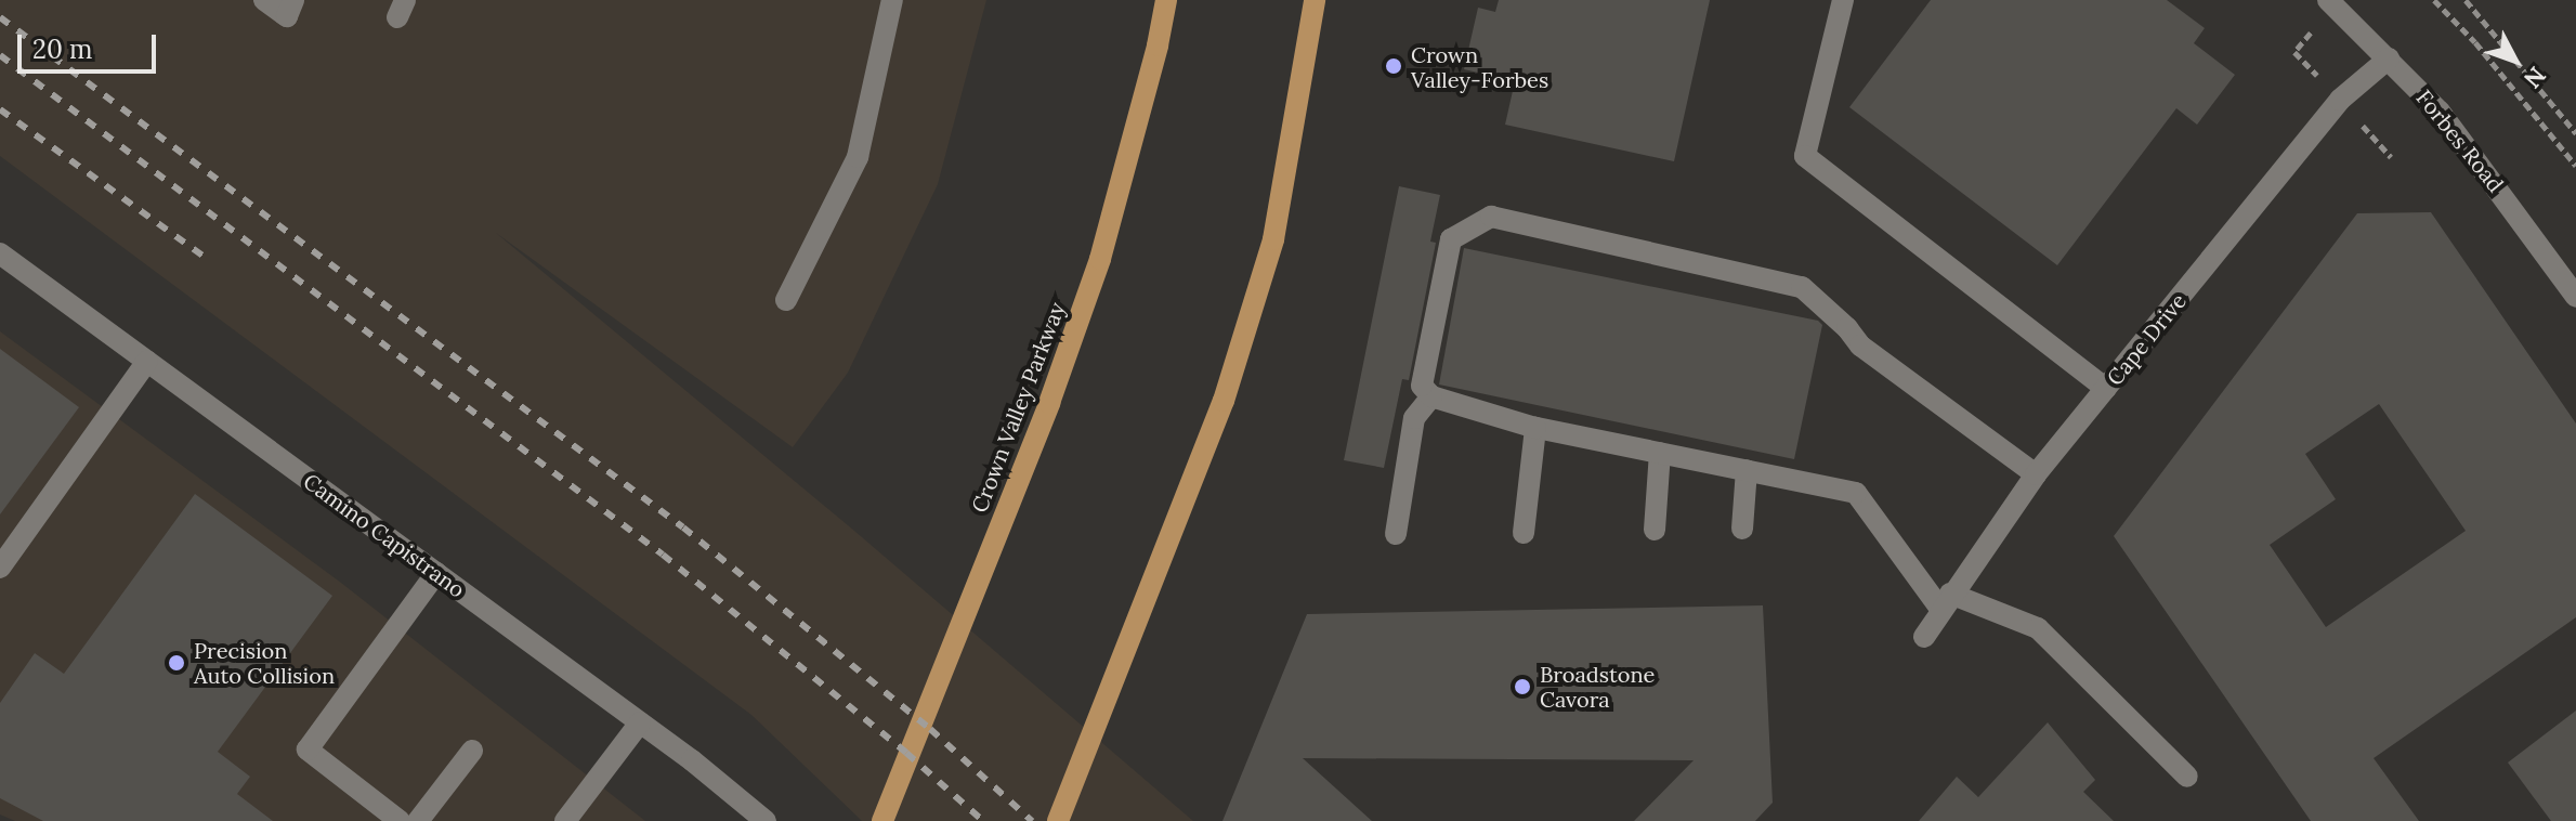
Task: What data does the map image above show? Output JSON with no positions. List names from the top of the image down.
{
  "streets": {
    "main road": ["Crown Valley Parkway"],
    "street": ["Forbes Road", "Cape Drive", "Camino Capistrano"]
  },
  "crossings": [
    ["Forbes Road", "Cape Drive"]
  ],
  "places": ["Crown Valley-Forbes", "Precision Auto Collision", "Broadstone Cavora"],
  "scale_bar": "20 m",
  "north": "bottom right"
}
